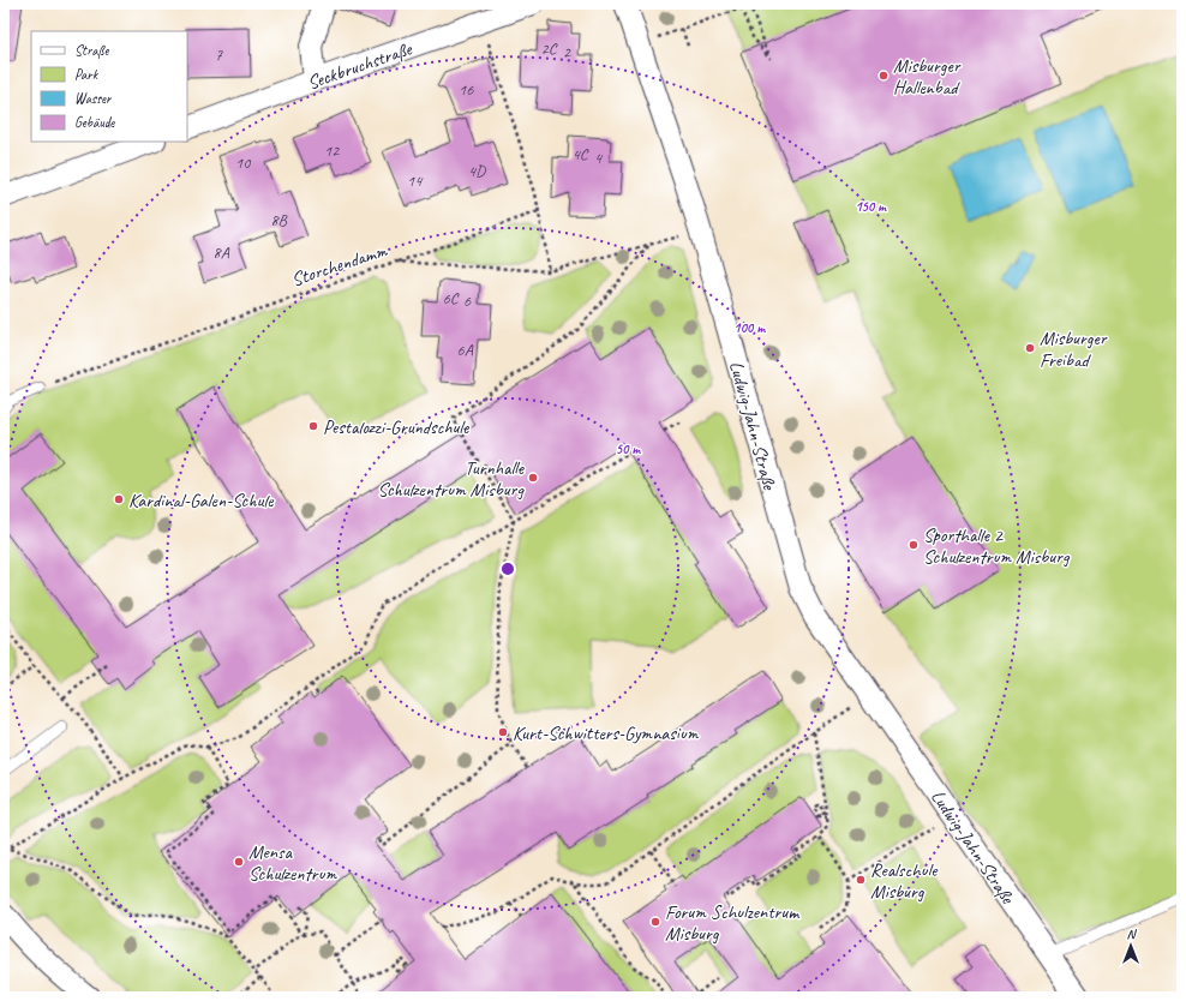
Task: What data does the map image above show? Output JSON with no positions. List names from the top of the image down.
{
  "streets": {
    "street": ["Seckbruchstraße", "Ludwig-Jahn-Straße"],
    "path": ["Storchendamm"]
  },
  "crossings": [
    ["Storchendamm", "Ludwig-Jahn-Straße"]
  ],
  "places": [
    "Misburger Hallenbad",
    "Misburger Freibad",
    "Pestalozzi-Grundschule",
    "Turnhalle Schulzentrum Misburg",
    "Kardinal-Galen-Schule",
    "Sporthalle 2 Schulzentrum Misburg",
    "Kurt-Schwitters-Gymnasium",
    "Mensa Schulzentrum",
    "Realschule Misburg",
    "Forum Schulzentrum Misburg"
  ],
  "house_numbers": [
    "2C",
    "2",
    "7",
    "16",
    "12",
    "4C",
    "4",
    "10",
    "4D",
    "14",
    "8B",
    "8A",
    "6C",
    "6",
    "6A"
  ],
  "legend": [
    "Straße",
    "Park",
    "Wasser",
    "Gebäude"
  ],
  "north": "top",
  "rings": ["150 m", "100 m", "50 m"]
}
